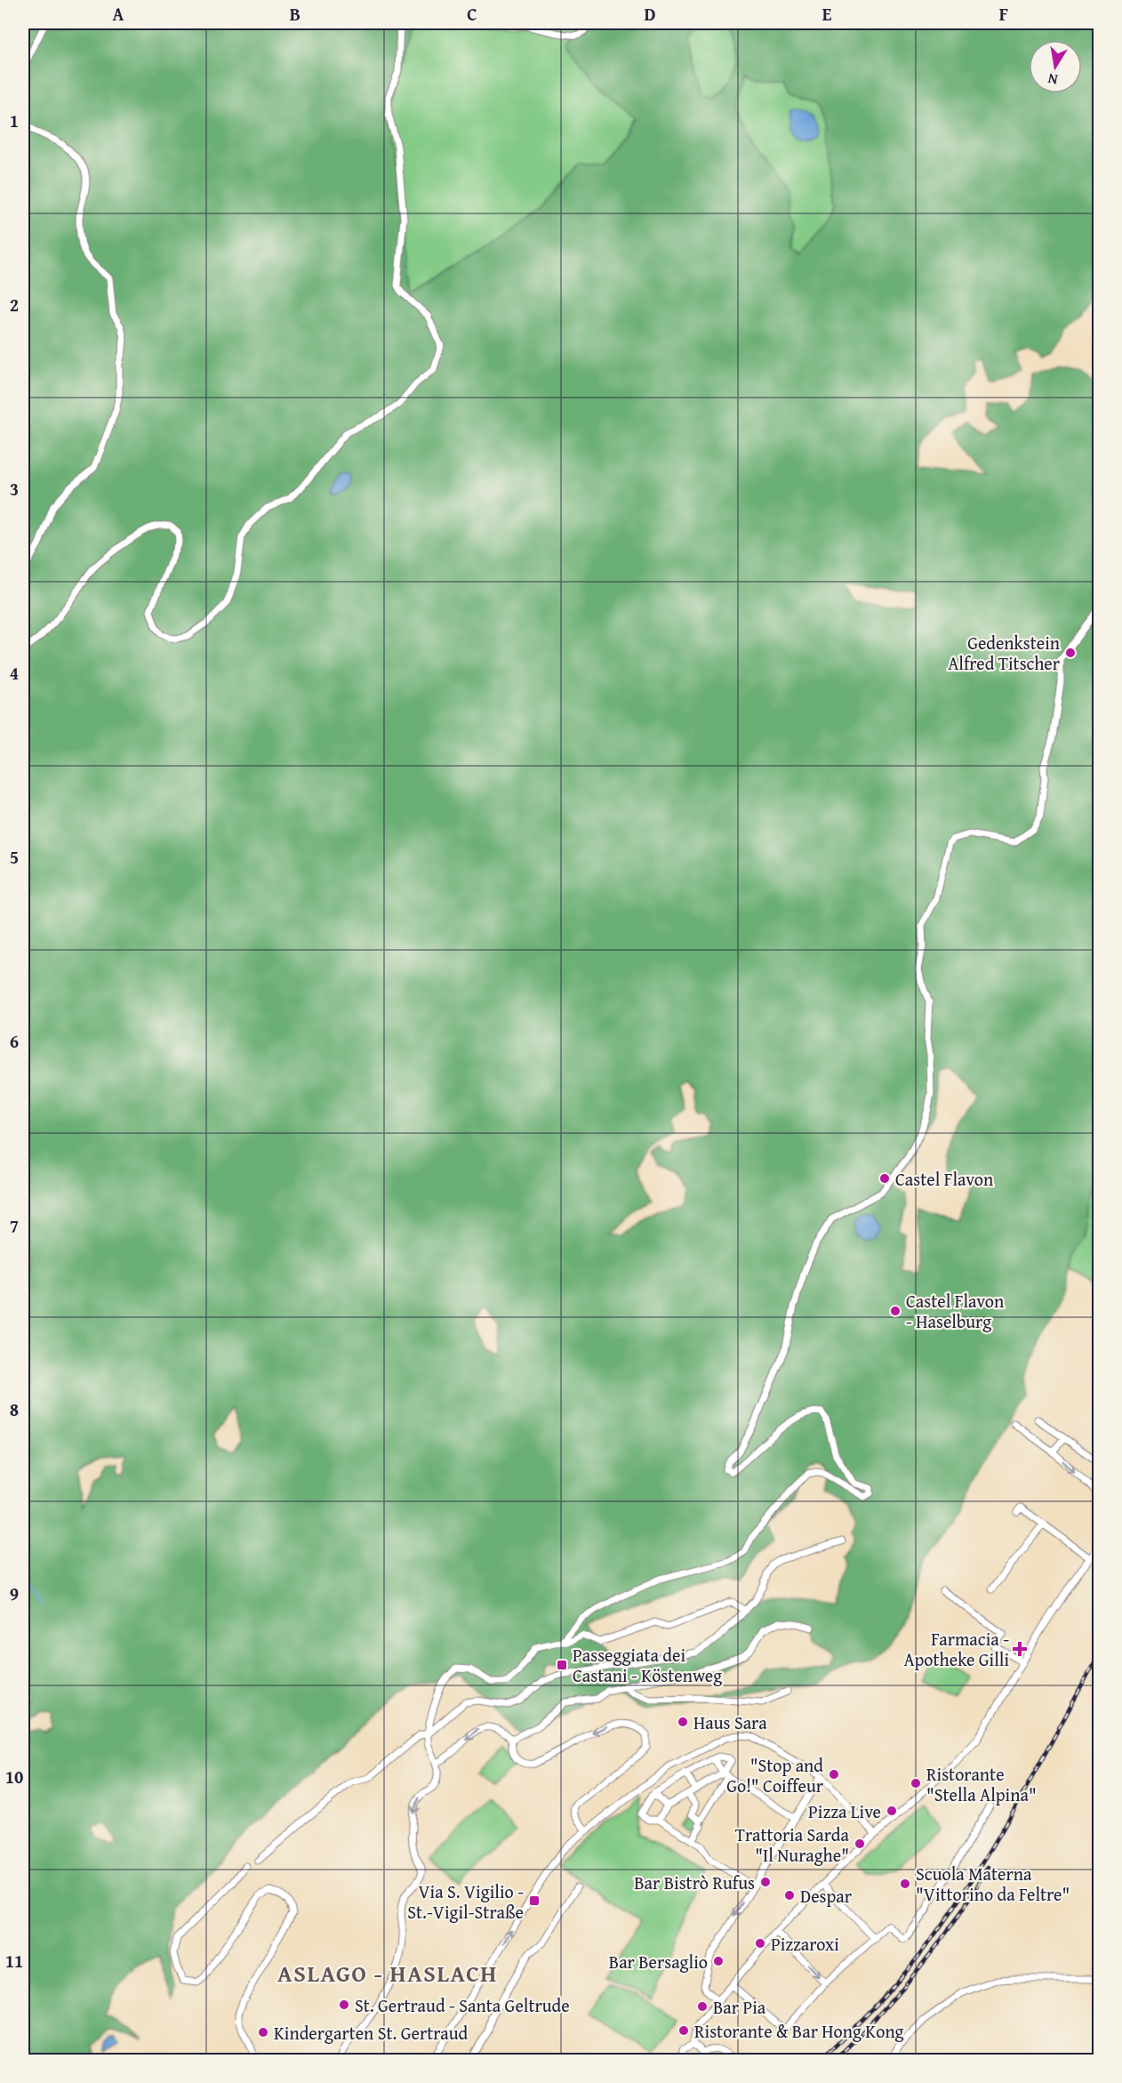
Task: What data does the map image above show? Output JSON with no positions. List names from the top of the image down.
{
  "districts": ["ASLAGO - HASLACH"],
  "places": {
    "other": [
      "Gedenkstein Alfred Titscher",
      "Castel Flavon",
      "Castel Flavon - Haselburg",
      "Haus Sara",
      "\"Stop and Go!\" Coiffeur",
      "Ristorante \"Stella Alpina\"",
      "Pizza Live",
      "Trattoria Sarda \"Il Nuraghe\"",
      "Bar Bistrò Rufus",
      "Scuola Materna \"Vittorino da Feltre\"",
      "Despar",
      "Pizzaroxi",
      "Bar Bersaglio",
      "St. Gertraud - Santa Geltrude",
      "Bar Pia",
      "Ristorante & Bar Hong Kong",
      "Kindergarten St. Gertraud"
    ],
    "health": ["Farmacia - Apotheke Gilli"],
    "transit": ["Passeggiata dei Castani - Köstenweg", "Via S. Vigilio - St.-Vigil-Straße"]
  },
  "north": "bottom",
  "grid": {
    "columns": [
      "A",
      "B",
      "C",
      "D",
      "E",
      "F"
    ],
    "rows": [
      "1",
      "2",
      "3",
      "4",
      "5",
      "6",
      "7",
      "8",
      "9",
      "10",
      "11"
    ]
  }
}
